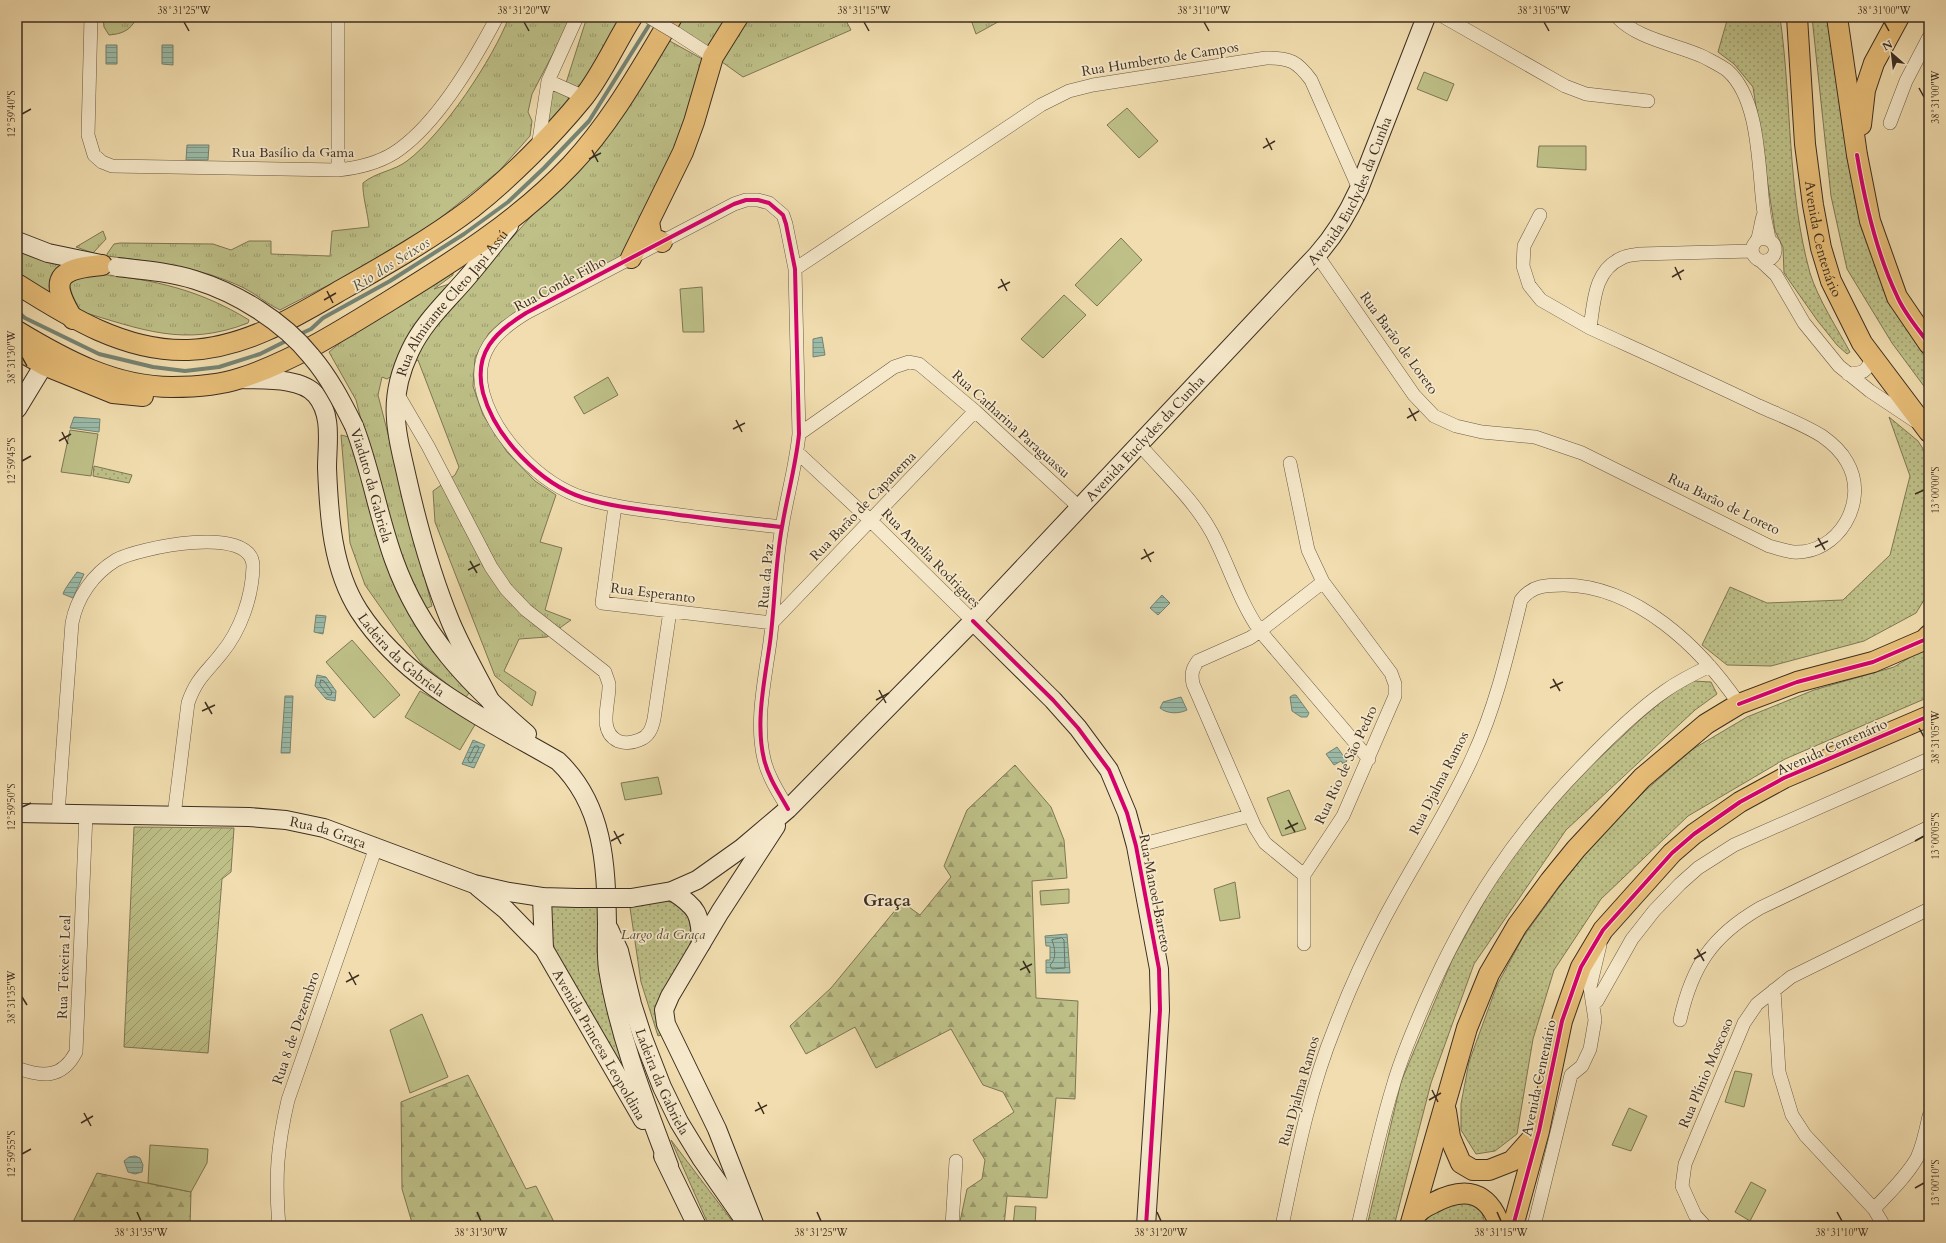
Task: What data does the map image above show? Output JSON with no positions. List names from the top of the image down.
{
  "streets": {
    "main road": [
      "Avenida Euclydes da Cunha",
      "Avenida Centenário",
      "Rua Almirante Cleto Japi Assú",
      "Viaduto da Gabriela",
      "Ladeira da Gabriela",
      "Rua da Graça",
      "Rua Manoel Barreto",
      "Avenida Princesa Leopoldina"
    ],
    "street": [
      "Rua Humberto de Campos",
      "Rua Basílio da Gama",
      "Rua Conde Filho",
      "Rua Barão de Loreto",
      "Rua Catharina Paraguassu",
      "Rua Barão de Capanema",
      "Rua Amelia Rodrigues",
      "Rua da Paz",
      "Rua Esperanto",
      "Rua Rio de São Pedro",
      "Rua Djalma Ramos",
      "Rua Teixeira Leal",
      "Rua 8 de Dezembro",
      "Rua Plínio Moscoso"
    ]
  },
  "crossings": [
    ["Rua Humberto de Campos", "Avenida Euclydes da Cunha"],
    ["Rua Humberto de Campos", "Rua Conde Filho"],
    ["Rua Humberto de Campos", "Rua da Paz"],
    ["Avenida Euclydes da Cunha", "Rua Barão de Loreto"],
    ["Avenida Euclydes da Cunha", "Rua Catharina Paraguassu"],
    ["Avenida Euclydes da Cunha", "Rua Amelia Rodrigues"],
    ["Avenida Euclydes da Cunha", "Rua da Paz"],
    ["Avenida Euclydes da Cunha", "Rua Manoel Barreto"],
    ["Rua Conde Filho", "Rua da Paz"],
    ["Rua Conde Filho", "Rua Esperanto"],
    ["Rua Almirante Cleto Japi Assú", "Viaduto da Gabriela"],
    ["Rua Almirante Cleto Japi Assú", "Rua Esperanto"],
    ["Rua Catharina Paraguassu", "Rua Barão de Capanema"],
    ["Rua Catharina Paraguassu", "Rua da Paz"],
    ["Viaduto da Gabriela", "Ladeira da Gabriela"],
    ["Rua Barão de Capanema", "Rua Amelia Rodrigues"],
    ["Rua Barão de Capanema", "Rua da Paz"],
    ["Rua Barão de Capanema", "Rua Esperanto"],
    ["Rua Amelia Rodrigues", "Rua da Paz"],
    ["Rua Amelia Rodrigues", "Rua Manoel Barreto"],
    ["Rua da Paz", "Rua Esperanto"],
    ["Ladeira da Gabriela", "Avenida Princesa Leopoldina"],
    ["Rua da Graça", "Rua Teixeira Leal"],
    ["Rua da Graça", "Rua 8 de Dezembro"],
    ["Rua da Graça", "Avenida Princesa Leopoldina"]
  ],
  "districts": ["Graça"],
  "water": ["Rio dos Seixos"],
  "parks": ["Largo da Graça"],
  "north": "top left",
  "coordinates": [
    "38°31'25\"W",
    "38°31'20\"W",
    "38°31'15\"W",
    "38°31'10\"W",
    "38°31'05\"W",
    "38°31'00\"W",
    "12°59'40\"S",
    "38°31'30\"W",
    "12°59'45\"S",
    "13°00'00\"S",
    "12°59'50\"S",
    "13°00'05\"S",
    "38°31'35\"W",
    "12°59'55\"S",
    "13°00'10\"S"
  ]
}
